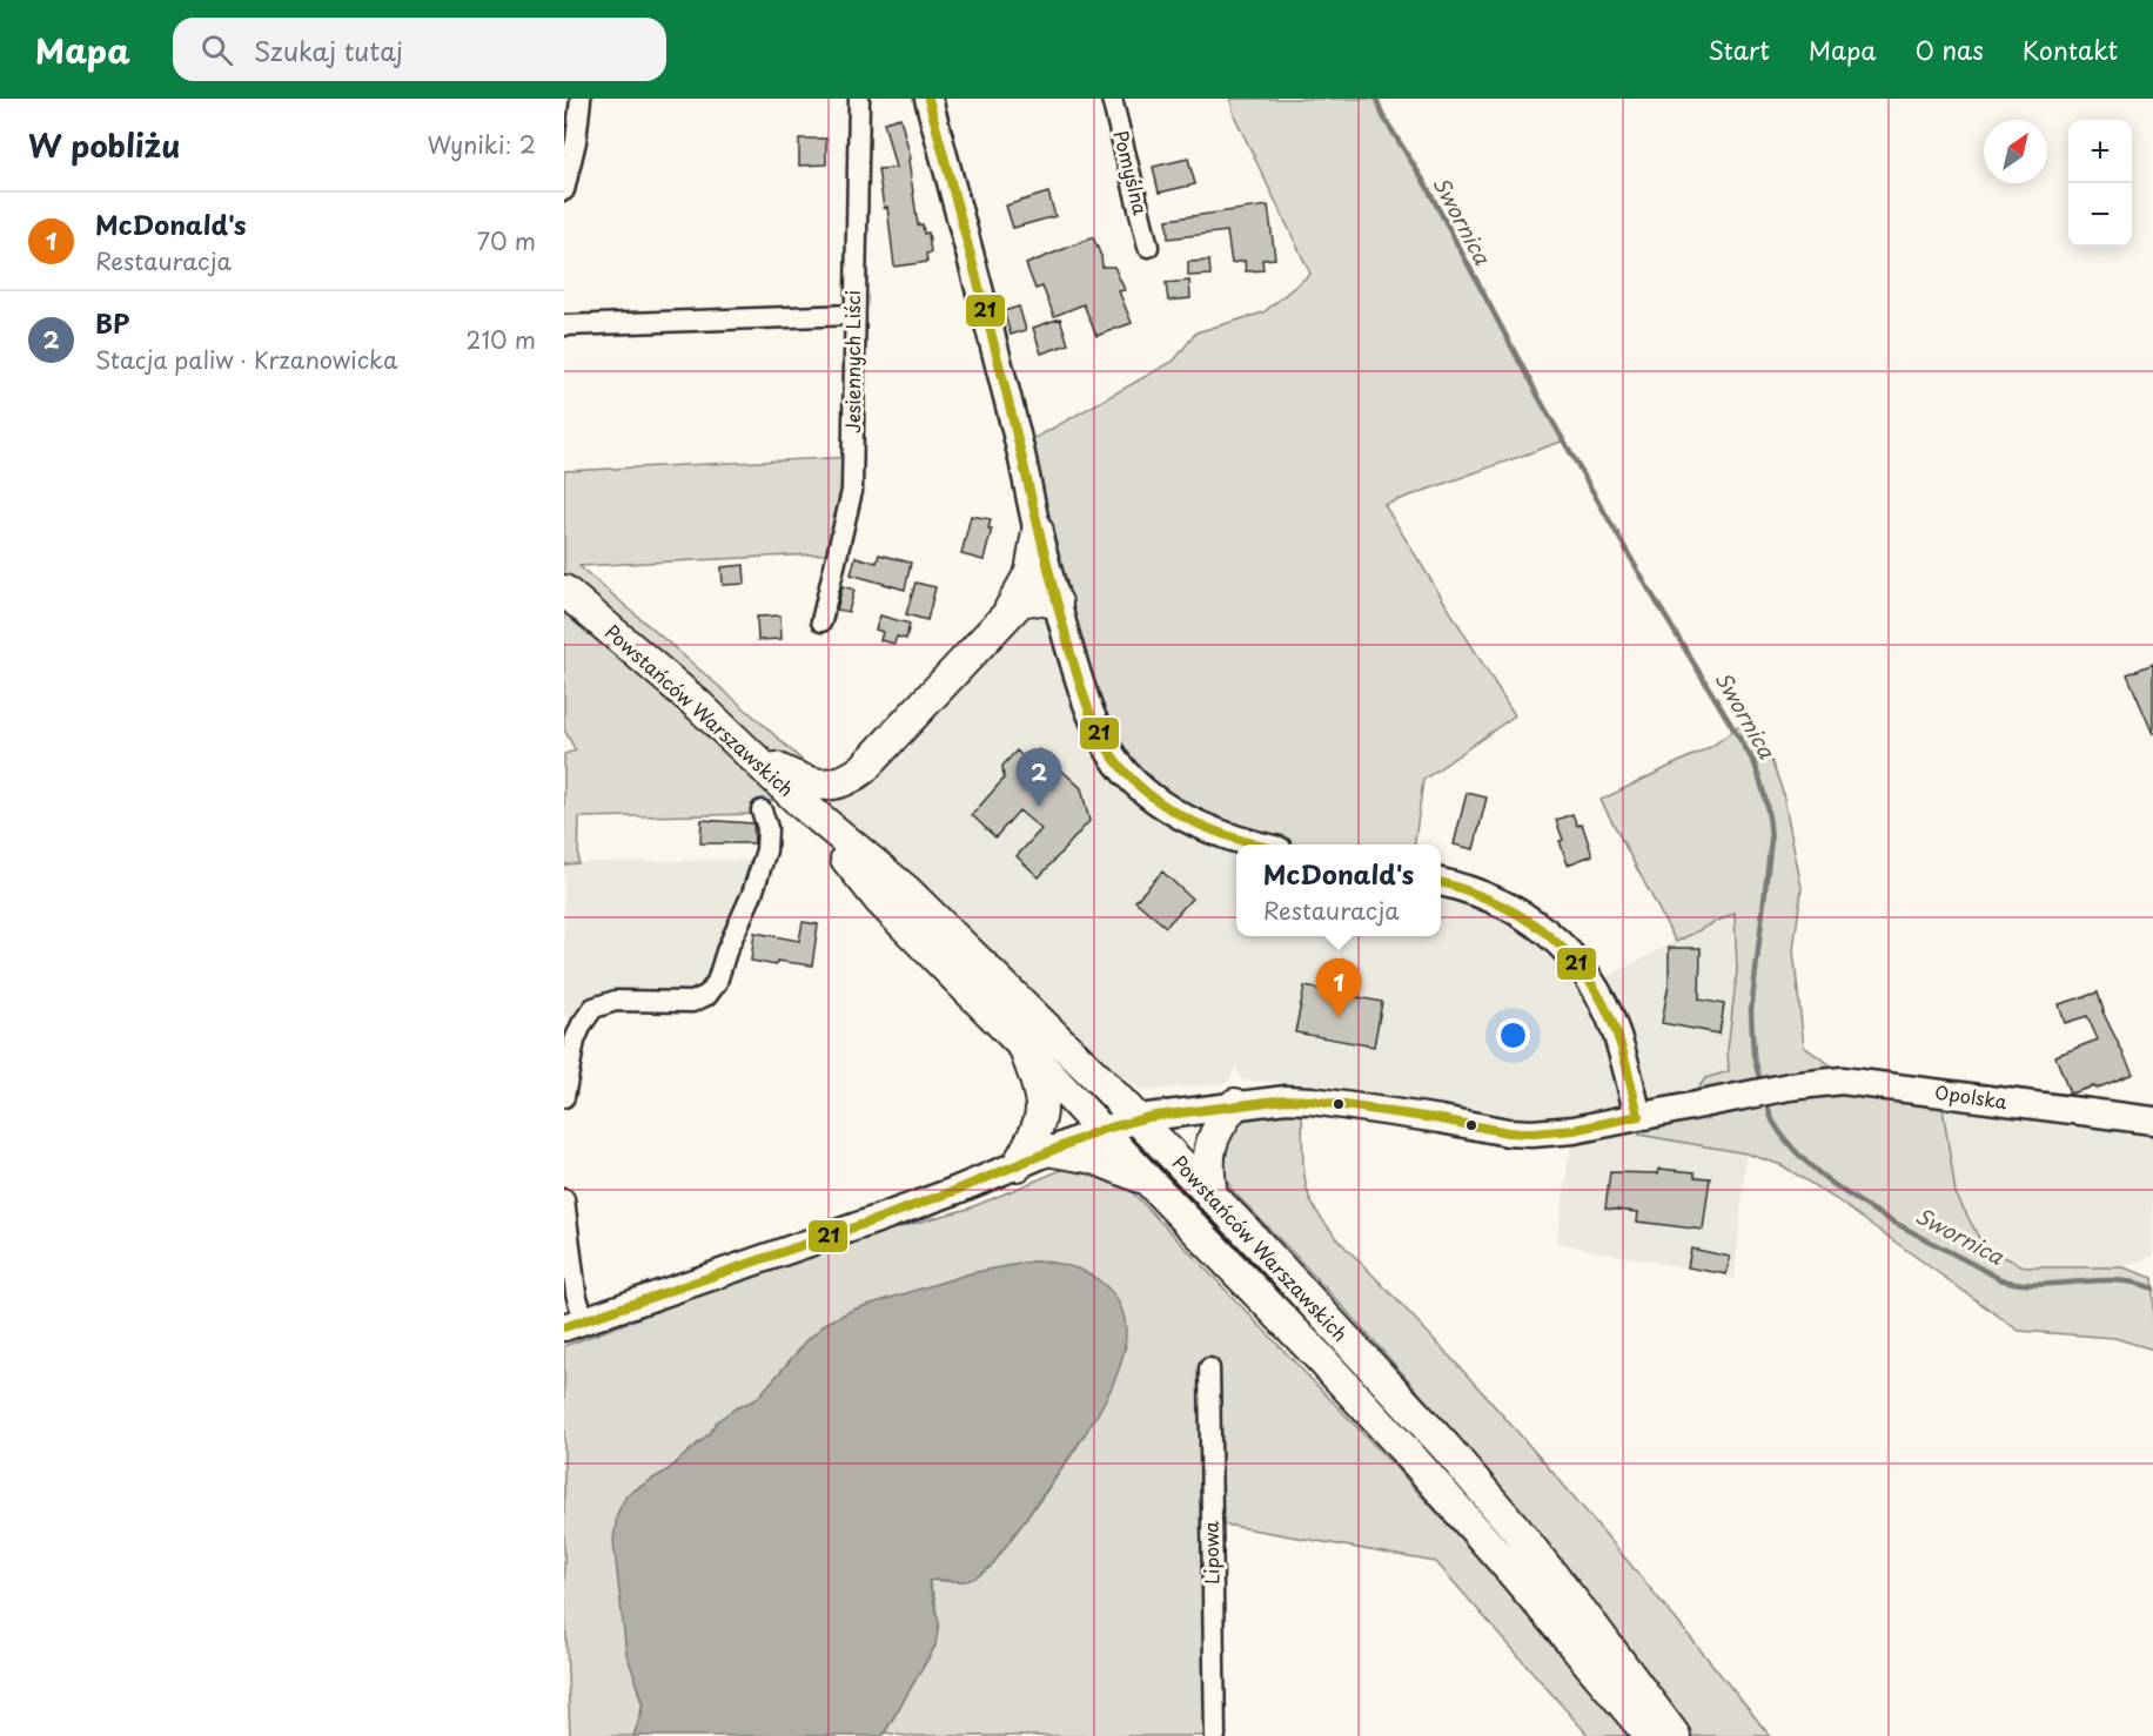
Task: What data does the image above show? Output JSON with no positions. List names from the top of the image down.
{
  "streets": {
    "main road": ["Powstańców Warszawskich"],
    "street": [
      "Pomyślna",
      "Jesiennych Liści",
      "Opolska",
      "Lipowa"
    ]
  },
  "crossings": [
    ["Powstańców Warszawskich", "Opolska"]
  ],
  "water": ["Swornica"],
  "lines": ["transit line 21"],
  "north": "top right",
  "page": {
    "header": "Mapa",
    "search": "Szukaj tutaj",
    "nav": [
      "Start",
      "Mapa",
      "O nas",
      "Kontakt"
    ],
    "heading": ["W pobliżu", "Wyniki: 2"],
    "map_buttons": ["+", "−"],
    "list": [
      {
        "mark": "1",
        "name": "McDonald's",
        "note": "Restauracja",
        "value": "70 m"
      },
      {
        "mark": "2",
        "name": "BP",
        "note": "Stacja paliw · Krzanowicka",
        "value": "210 m"
      }
    ],
    "pins": ["2", "1"],
    "popup": ["McDonald's", "Restauracja"]
  }
}
